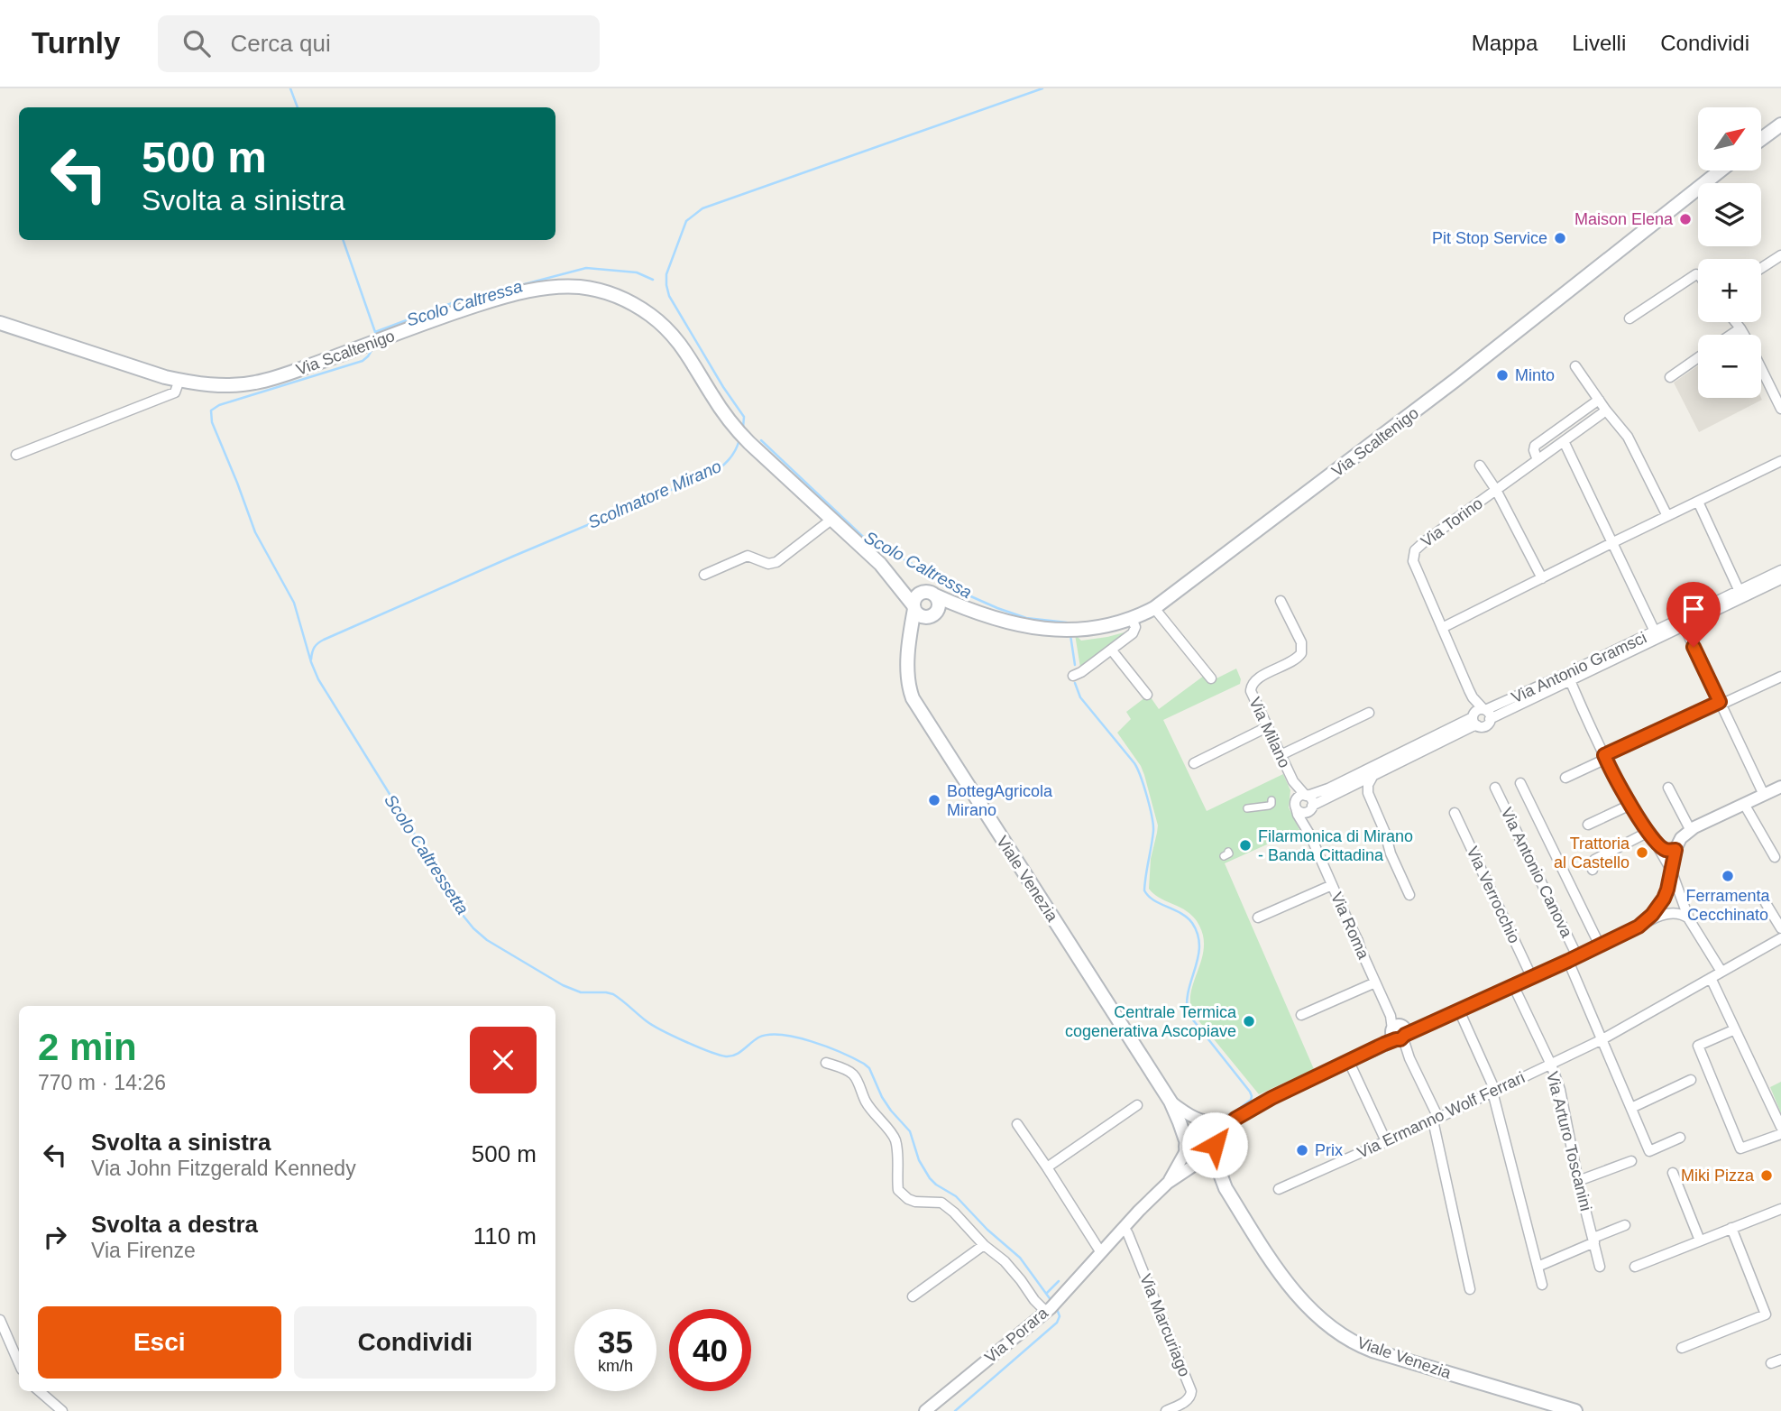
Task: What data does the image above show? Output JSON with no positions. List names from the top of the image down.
{
  "streets": {
    "main road": ["Via Scaltenigo", "Viale Venezia"],
    "street": [
      "Via Torino",
      "Via Antonio Gramsci",
      "Via Milano",
      "Via Antonio Canova",
      "Via Verrocchio",
      "Via Roma",
      "Via Ermanno Wolf Ferrari",
      "Via Arturo Toscanini",
      "Via Marcuriago",
      "Via Porara"
    ]
  },
  "crossings": [
    ["Via Scaltenigo", "Viale Venezia"],
    ["Via Torino", "Via Antonio Gramsci"],
    ["Via Antonio Gramsci", "Via Milano"],
    ["Via Antonio Gramsci", "Via Roma"],
    ["Via Milano", "Via Roma"],
    ["Viale Venezia", "Via Porara"],
    ["Via Roma", "Via Ermanno Wolf Ferrari"],
    ["Via Ermanno Wolf Ferrari", "Via Arturo Toscanini"],
    ["Via Marcuriago", "Via Porara"]
  ],
  "water": ["Scolo Caltressa", "Scolmatore Mirano", "Scolo Caltressetta"],
  "places": [
    "Maison Elena",
    "Pit Stop Service",
    "Minto",
    "BottegAgricola Mirano",
    "Filarmonica di Mirano - Banda Cittadina",
    "Trattoria al Castello",
    "Ferramenta Cecchinato",
    "Centrale Termica cogenerativa Ascopiave",
    "Prix",
    "Miki Pizza"
  ],
  "north": "top right",
  "page": {
    "header": "Turnly",
    "search": "Cerca qui",
    "nav": ["Mappa", "Livelli", "Condividi"],
    "map_buttons": ["+", "−"],
    "turn": ["500 m", "Svolta a sinistra"],
    "heading": ["2 min", "770 m · 14:26"],
    "list": [
      {
        "name": "Svolta a sinistra",
        "note": "Via John Fitzgerald Kennedy",
        "value": "500 m"
      },
      {
        "name": "Svolta a destra",
        "note": "Via Firenze",
        "value": "110 m"
      }
    ],
    "buttons": ["Esci", "Condividi"],
    "speed": "35 km/h",
    "limit": "40"
  }
}
